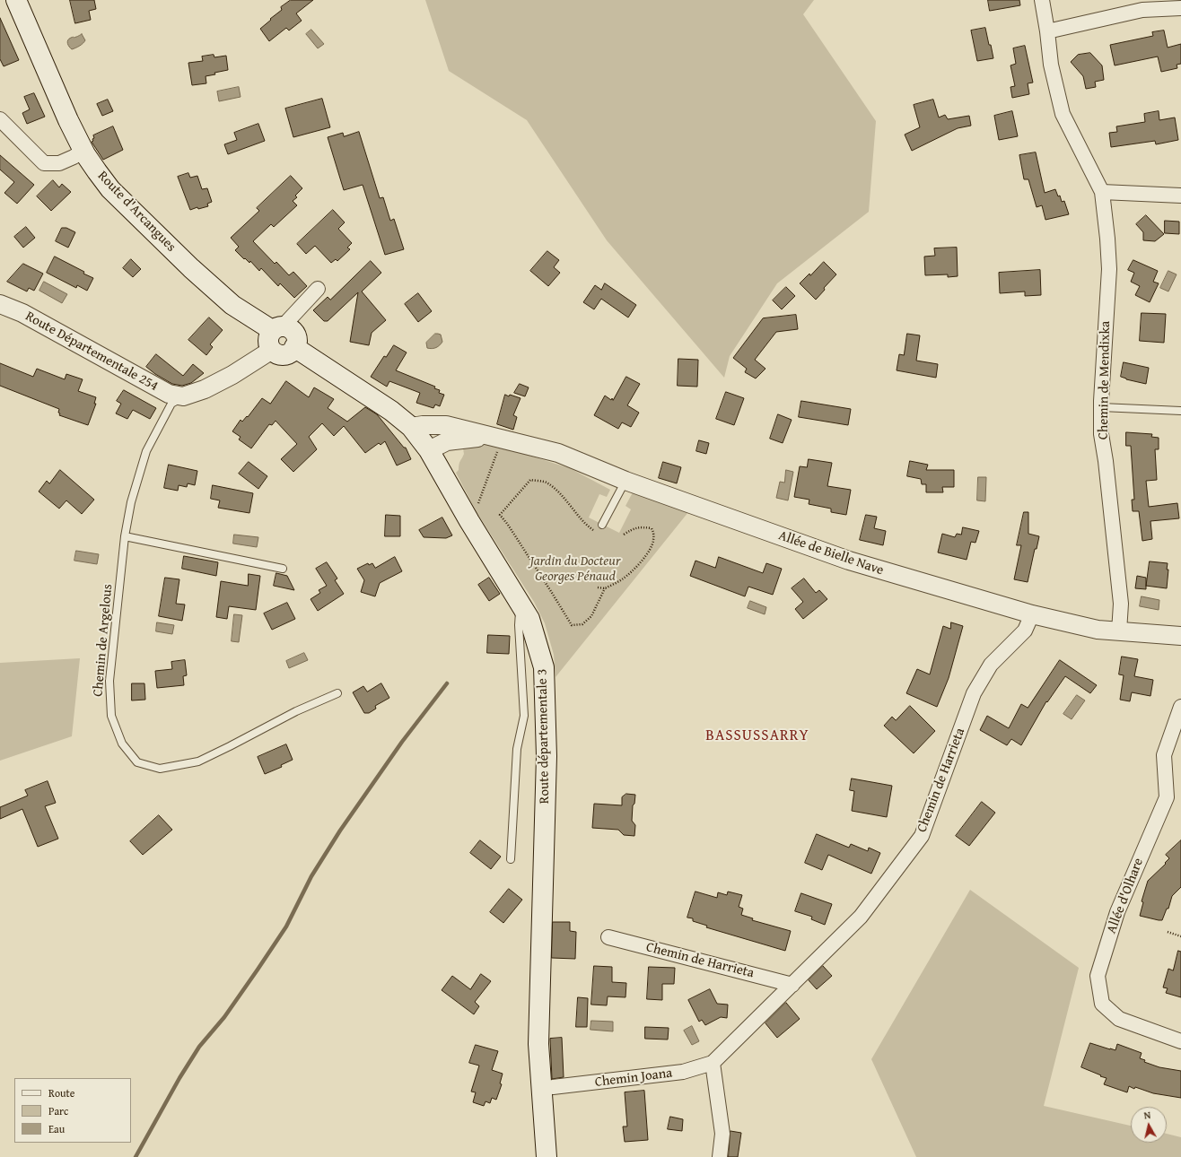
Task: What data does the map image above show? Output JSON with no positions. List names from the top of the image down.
{
  "streets": {
    "main road": ["Route d'Arcangues", "Route départementale 3"],
    "street": [
      "Route Départementale 254",
      "Chemin de Mendixka",
      "Allée de Bielle Nave",
      "Chemin de Harrieta",
      "Allée d'Olhare",
      "Chemin Joana"
    ],
    "lane": ["Chemin de Argelous"]
  },
  "crossings": [
    ["Route d'Arcangues", "Route départementale 3"],
    ["Route Départementale 254", "Chemin de Argelous"],
    ["Chemin de Mendixka", "Allée de Bielle Nave"],
    ["Allée de Bielle Nave", "Route départementale 3"],
    ["Allée de Bielle Nave", "Chemin de Harrieta"],
    ["Chemin de Harrieta", "Chemin Joana"]
  ],
  "districts": ["BASSUSSARRY"],
  "parks": ["Jardin du Docteur Georges Pénaud"],
  "legend": ["Route", "Parc", "Eau"],
  "north": "top"
}
